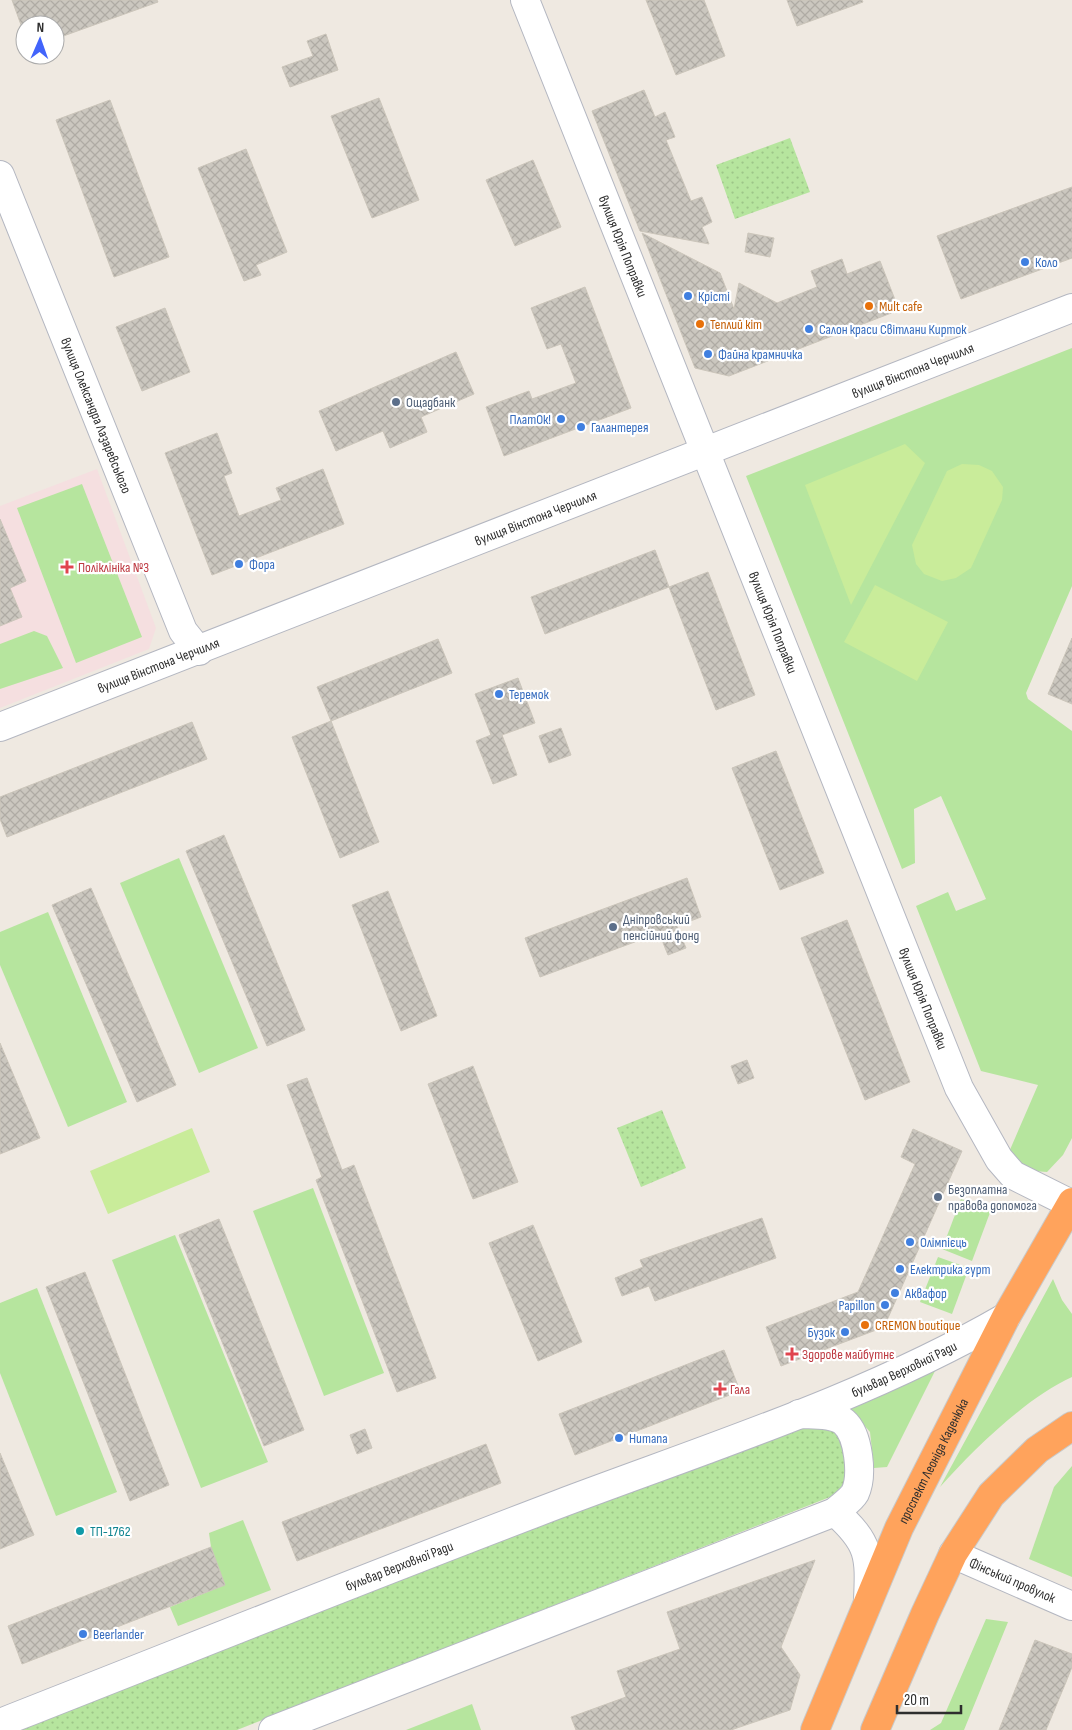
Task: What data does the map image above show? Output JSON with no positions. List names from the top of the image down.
{
  "streets": {
    "highway": ["проспект Леоніда Каденюка"],
    "street": [
      "вулиця Юрія Поправки",
      "вулиця Вінстона Черчилля",
      "вулиця Олександра Лазаревського",
      "бульвар Верховної Ради",
      "Фінський провулок"
    ]
  },
  "crossings": [
    ["вулиця Юрія Поправки", "вулиця Вінстона Черчилля"],
    ["вулиця Юрія Поправки", "проспект Леоніда Каденюка"],
    ["вулиця Вінстона Черчилля", "вулиця Олександра Лазаревського"],
    ["бульвар Верховної Ради", "проспект Леоніда Каденюка"]
  ],
  "places": {
    "other": [
      "Коло",
      "Крісті",
      "Mult cafe",
      "Теплий кіт",
      "Салон краси Світлани Кирток",
      "Файна крамничка",
      "Ощадбанк",
      "ПлатОк!",
      "Галантерея",
      "Фора",
      "Теремок",
      "Дніпровський пенсійний фонд",
      "Безоплатна правова допомога",
      "Олімпієць",
      "Електрика гурт",
      "Аквафор",
      "Papillon",
      "CREMON boutique",
      "Бузок",
      "Humana",
      "ТП-1762",
      "Beerlander"
    ],
    "health": ["Поліклініка №3", "Здорове майбутнє", "Гала"]
  },
  "scale_bar": "20 m",
  "north": "top"
}
